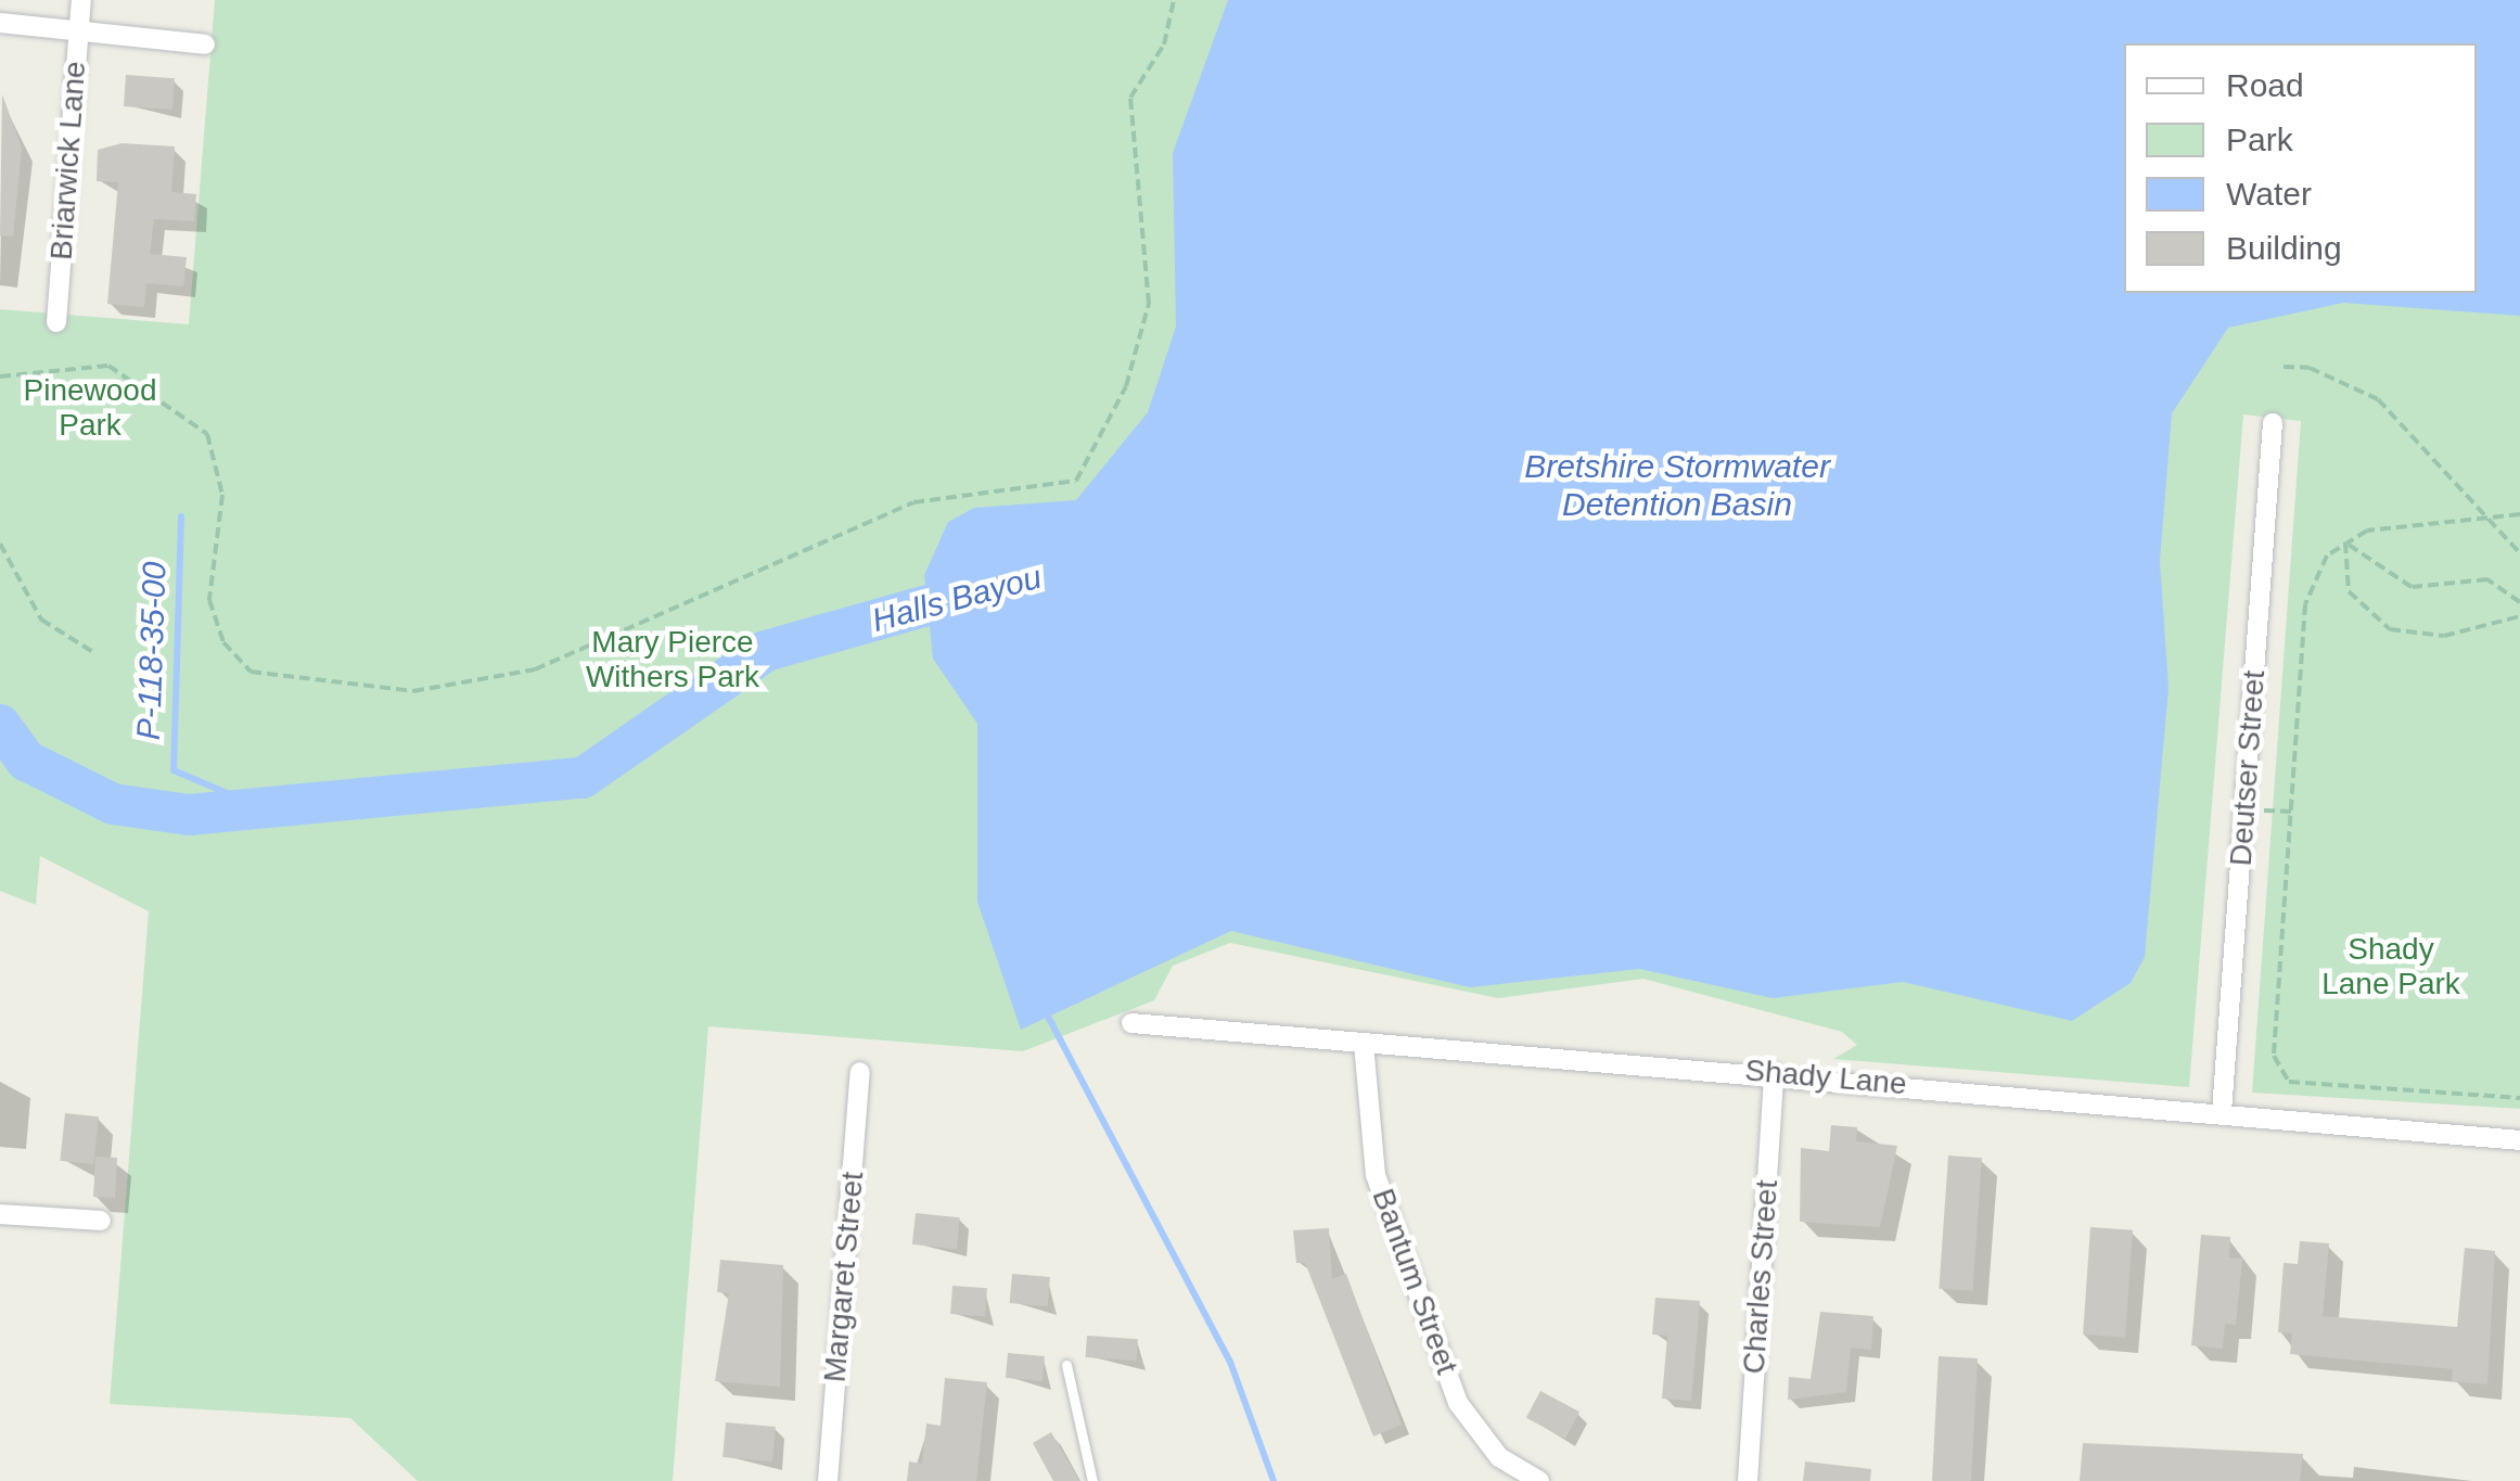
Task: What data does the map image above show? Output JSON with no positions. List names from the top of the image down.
{
  "streets": {
    "street": [
      "Briarwick Lane",
      "Deutser Street",
      "Shady Lane",
      "Margaret Street",
      "Charles Street",
      "Bantum Street"
    ]
  },
  "crossings": [
    ["Deutser Street", "Shady Lane"],
    ["Shady Lane", "Charles Street"],
    ["Shady Lane", "Bantum Street"]
  ],
  "water": ["Bretshire Stormwater Detention Basin", "Halls Bayou", "P-118-35-00"],
  "parks": ["Pinewood Park", "Mary Pierce Withers Park", "Shady Lane Park"],
  "legend": [
    "Road",
    "Park",
    "Water",
    "Building"
  ]
}
